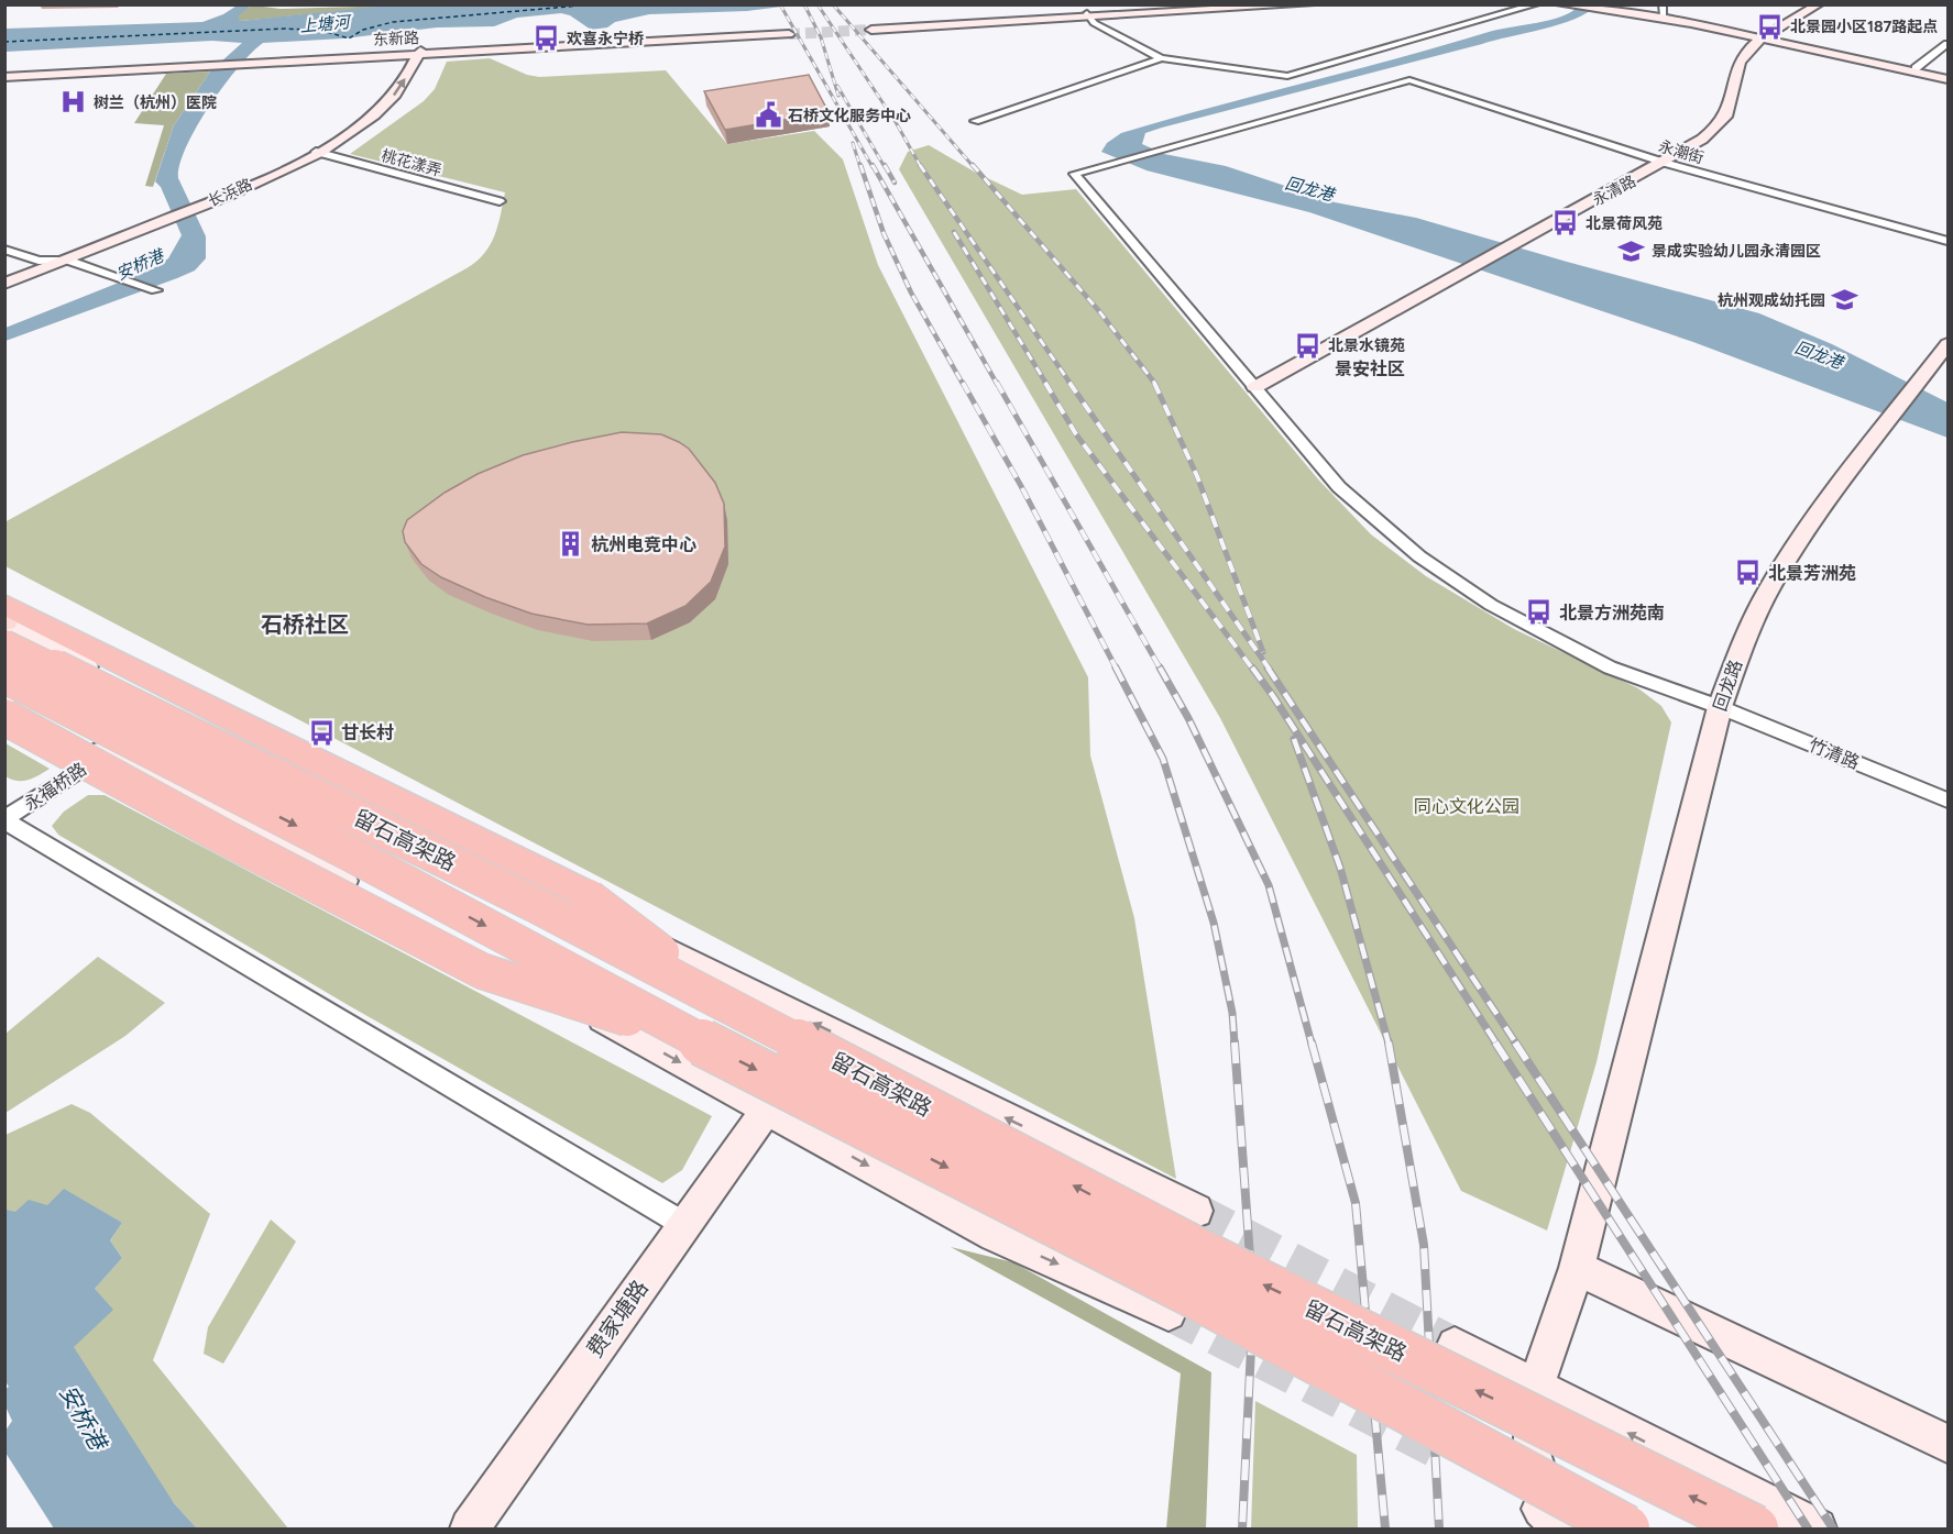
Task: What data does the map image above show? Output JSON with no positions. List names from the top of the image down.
{
  "streets": {
    "highway": ["留石高架路"],
    "main road": [
      "东新路",
      "永清路",
      "长浜路",
      "回龙路",
      "费家塘路"
    ],
    "street": [
      "永潮街",
      "桃花漾弄",
      "竹清路",
      "永福桥路"
    ]
  },
  "crossings": [
    ["东新路", "长浜路"],
    ["永潮街", "永清路"],
    ["永潮街", "竹清路"],
    ["桃花漾弄", "长浜路"],
    ["永清路", "竹清路"],
    ["回龙路", "竹清路"]
  ],
  "districts": ["景安社区", "石桥社区"],
  "water": ["上塘河", "回龙港", "安桥港"],
  "parks": ["同心文化公园"],
  "places": {
    "bus stop": [
      "北景园小区187路起点",
      "欢喜永宁桥",
      "北景荷风苑",
      "北景水镜苑",
      "北景芳洲苑",
      "北景方洲苑南",
      "甘长村"
    ],
    "hospital": ["树兰（杭州）医院"],
    "public building": ["石桥文化服务中心"],
    "school or university": ["景成实验幼儿园永清园区", "杭州观成幼托园"],
    "building": ["杭州电竞中心"]
  }
}
